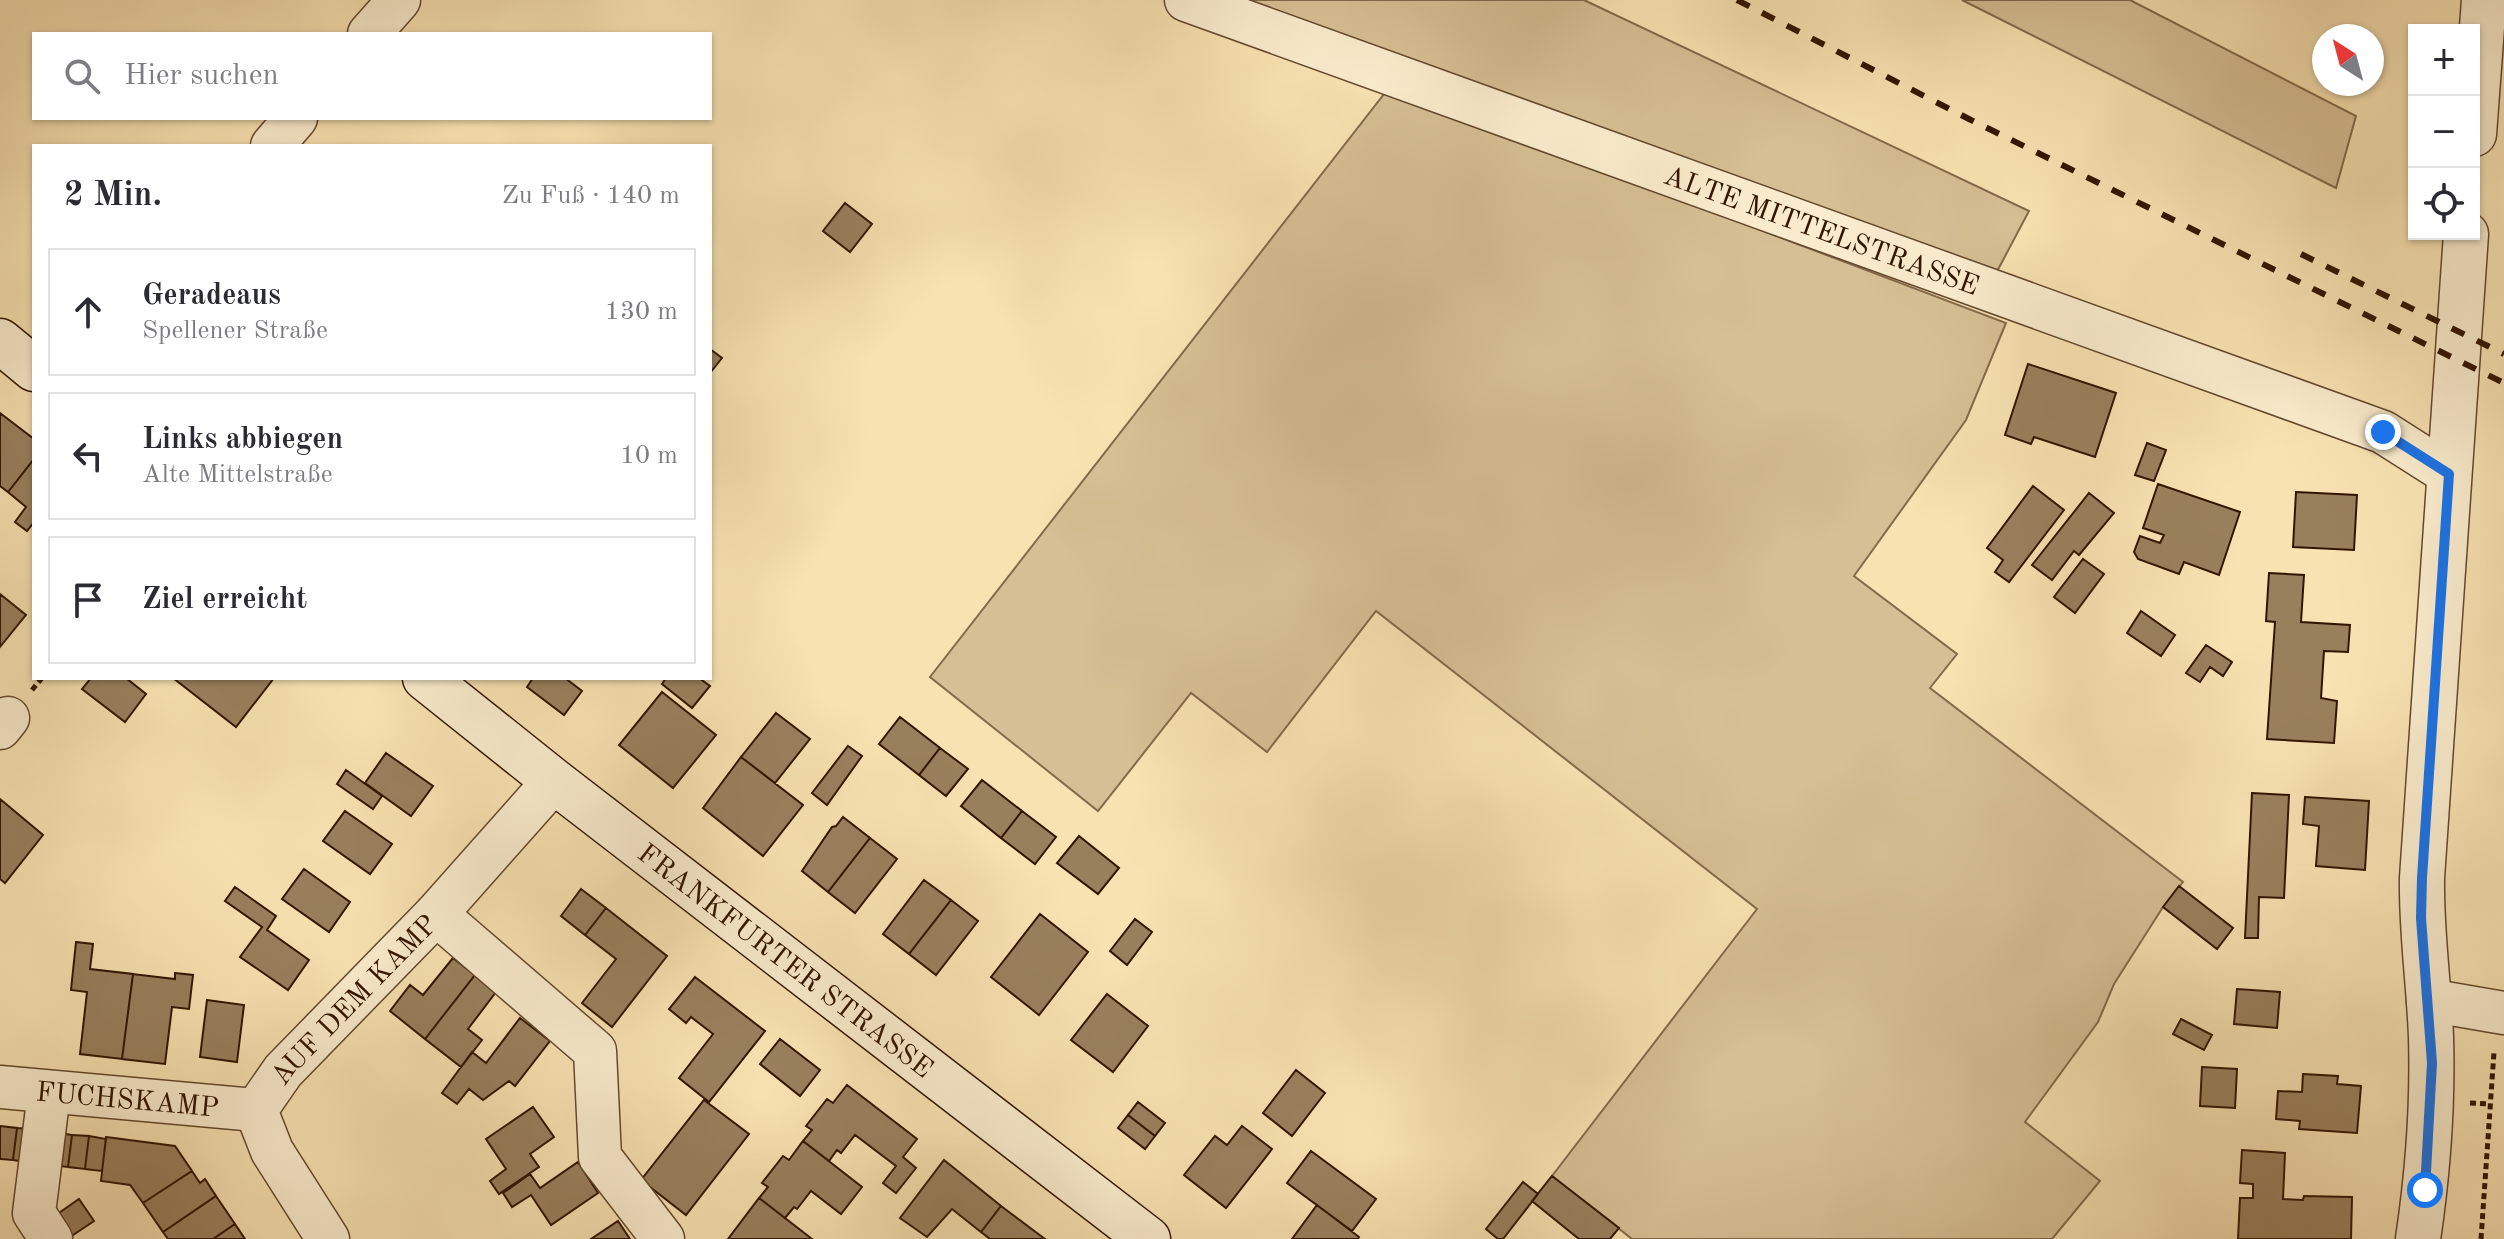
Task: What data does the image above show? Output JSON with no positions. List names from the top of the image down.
{
  "streets": {
    "street": [
      "ALTE MITTELSTRASSE",
      "FRANKFURTER STRASSE",
      "AUF DEM KAMP",
      "FUCHSKAMP"
    ]
  },
  "crossings": [
    ["FRANKFURTER STRASSE", "AUF DEM KAMP"],
    ["AUF DEM KAMP", "FUCHSKAMP"]
  ],
  "north": "top left",
  "page": {
    "map_buttons": ["+", "−"],
    "search": "Hier suchen",
    "heading": ["2 Min.", "Zu Fuß · 140 m"],
    "list": [
      ["Geradeaus", "Spellener Straße", "130 m"],
      ["Links abbiegen", "Alte Mittelstraße", "10 m"],
      "Ziel erreicht"
    ]
  }
}
